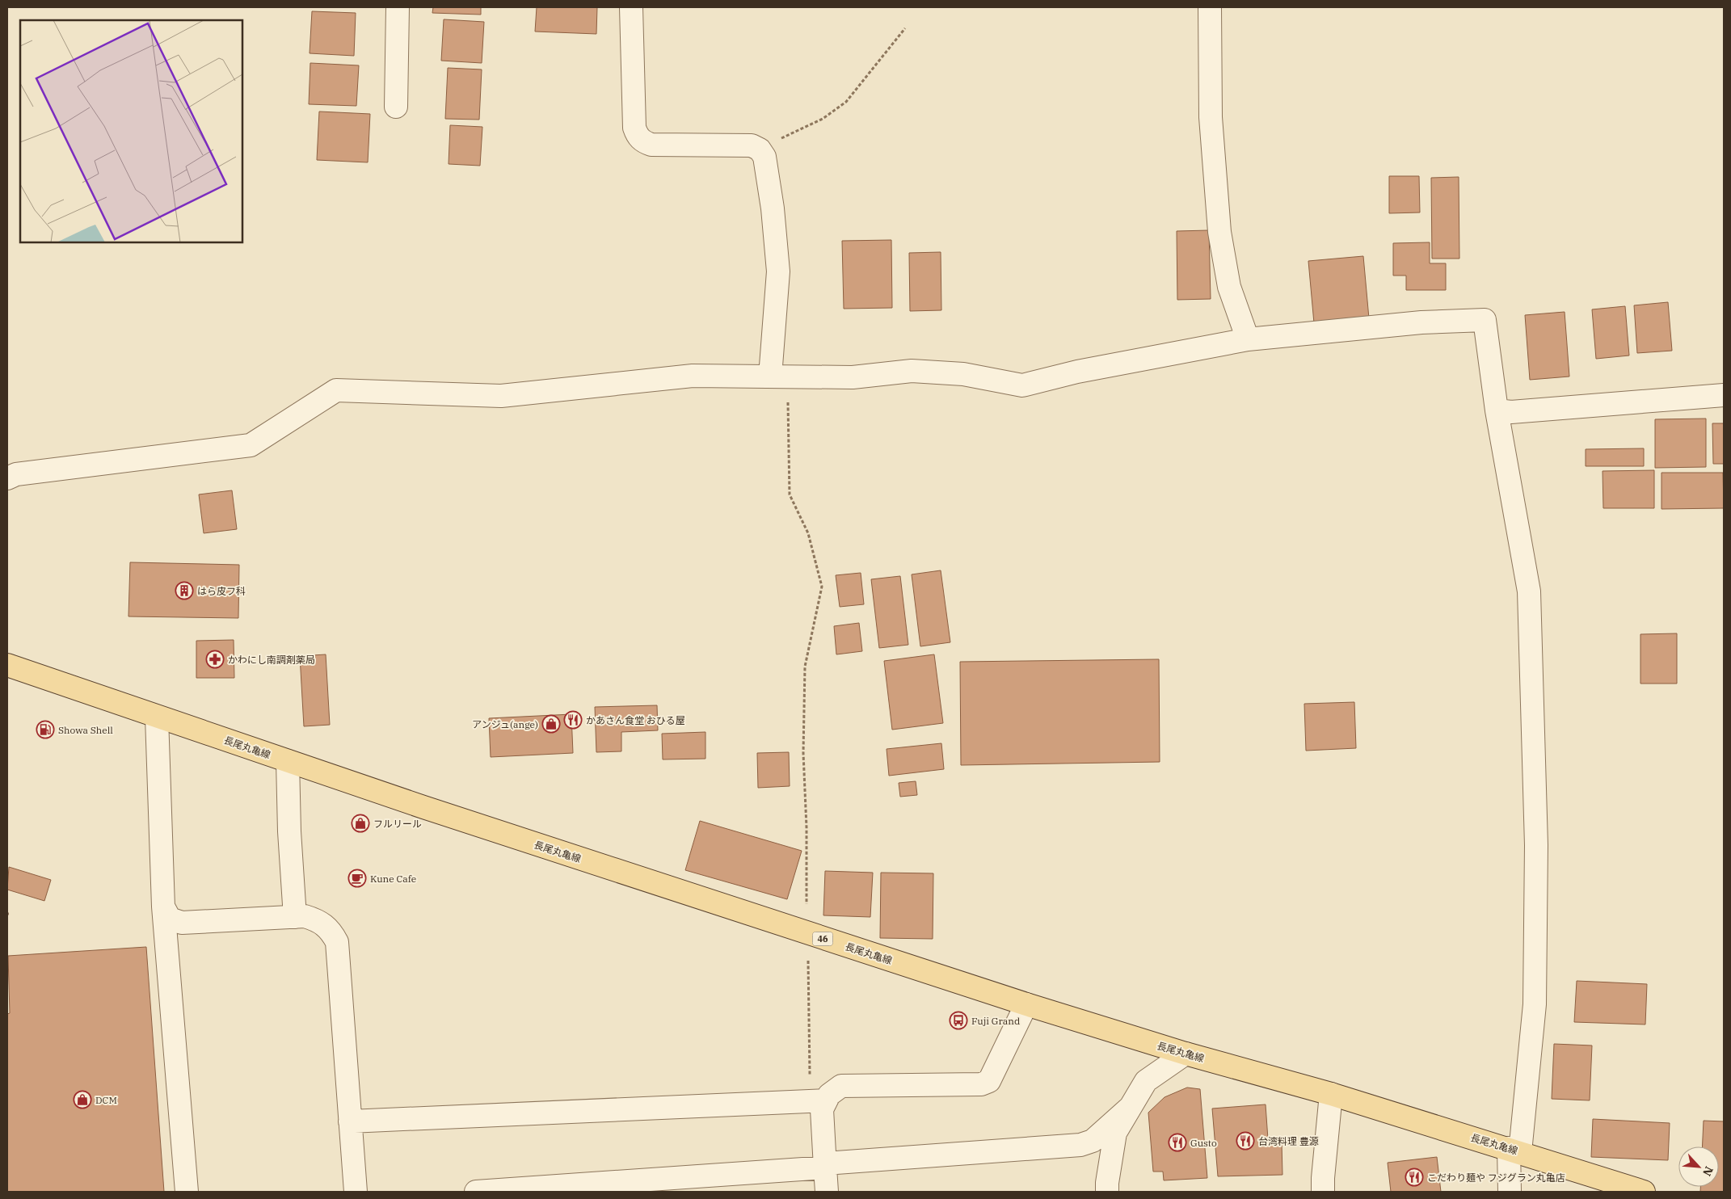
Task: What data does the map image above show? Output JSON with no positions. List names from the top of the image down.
{
  "streets": {
    "main road": ["長尾丸亀線", "46"]
  },
  "places": {
    "building": ["はら皮フ科"],
    "pharmacy": ["かわにし南調剤薬局"],
    "restaurant": [
      "かあさん食堂 おひる屋",
      "台湾料理 豊源",
      "Gusto",
      "こだわり麺や フジグラン丸亀店"
    ],
    "shop": ["アンジュ(ange)", "フルリール", "DCM"],
    "fuel station": ["Showa Shell"],
    "cafe": ["Kune Cafe"],
    "bus stop": ["Fuji Grand"]
  },
  "north": "bottom right"
}
